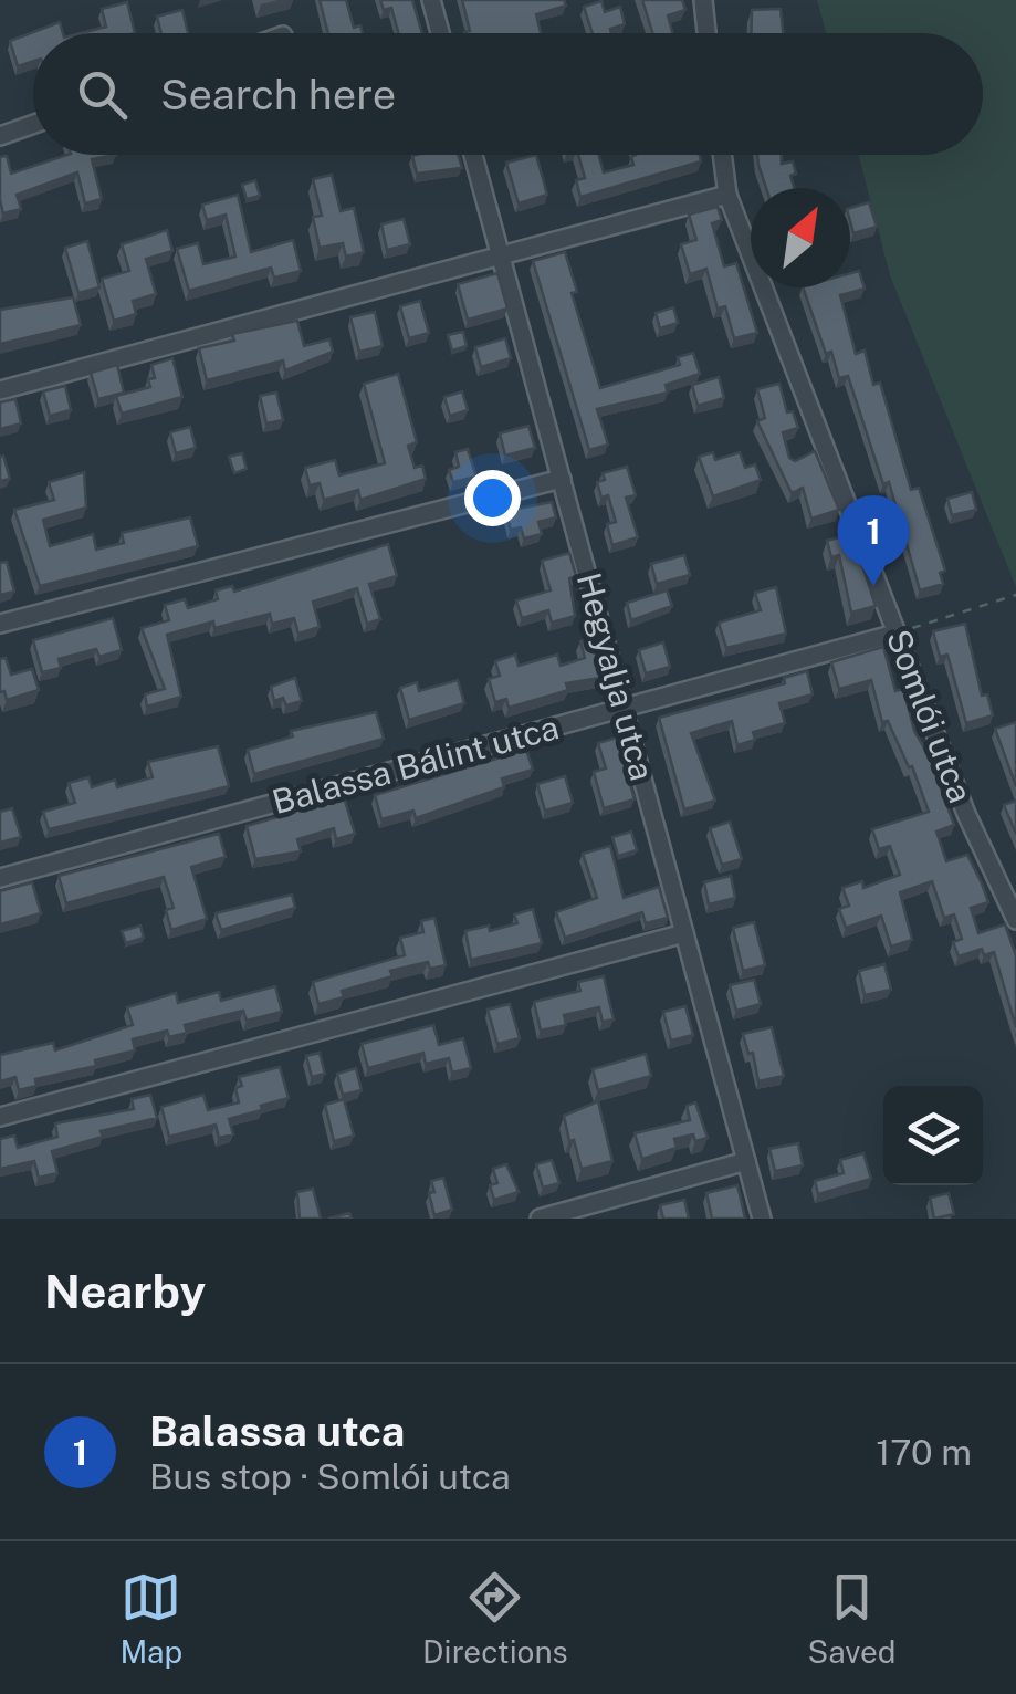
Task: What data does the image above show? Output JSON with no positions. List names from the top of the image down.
{
  "streets": {
    "street": ["Hegyalja utca", "Somlói utca", "Balassa Bálint utca"]
  },
  "crossings": [
    ["Hegyalja utca", "Balassa Bálint utca"],
    ["Somlói utca", "Balassa Bálint utca"]
  ],
  "north": "top right",
  "page": {
    "search": "Search here",
    "pins": "1",
    "heading": "Nearby",
    "list": [
      {
        "mark": "1",
        "name": "Balassa utca",
        "note": "Bus stop · Somlói utca",
        "value": "170 m"
      }
    ],
    "nav": ["Map", "Directions", "Saved"]
  }
}
